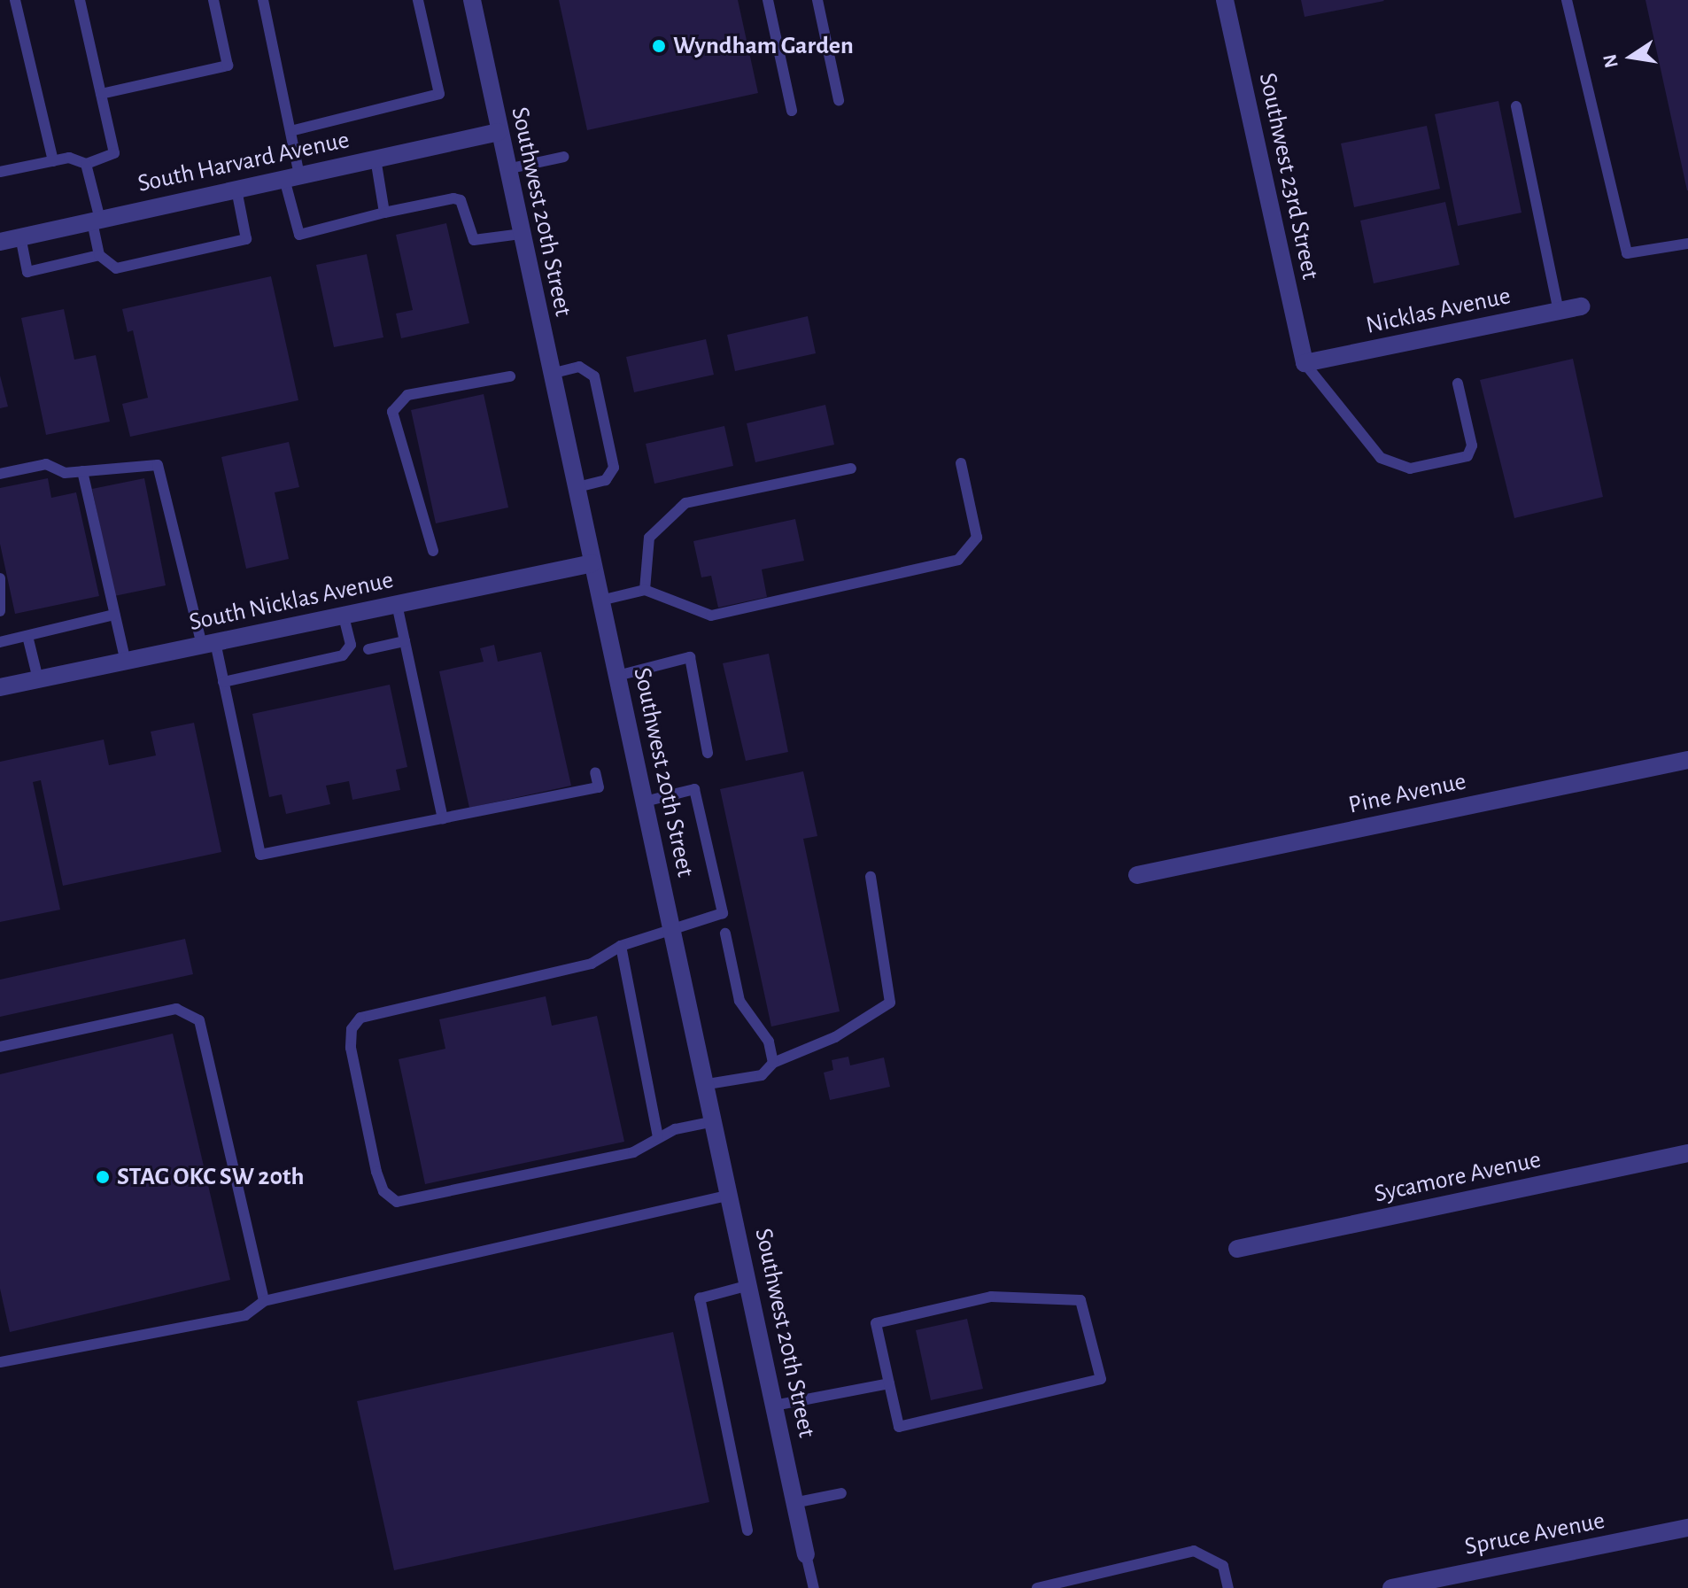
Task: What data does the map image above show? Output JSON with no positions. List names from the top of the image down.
{
  "streets": {
    "street": [
      "South Harvard Avenue",
      "Southwest 23rd Street",
      "Southwest 20th Street",
      "Nicklas Avenue",
      "South Nicklas Avenue",
      "Pine Avenue",
      "Sycamore Avenue",
      "Spruce Avenue"
    ]
  },
  "crossings": [
    ["South Harvard Avenue", "Southwest 20th Street"],
    ["Southwest 23rd Street", "Nicklas Avenue"],
    ["Southwest 20th Street", "South Nicklas Avenue"]
  ],
  "places": ["Wyndham Garden", "STAG OKC SW 20th"],
  "north": "left"
}
